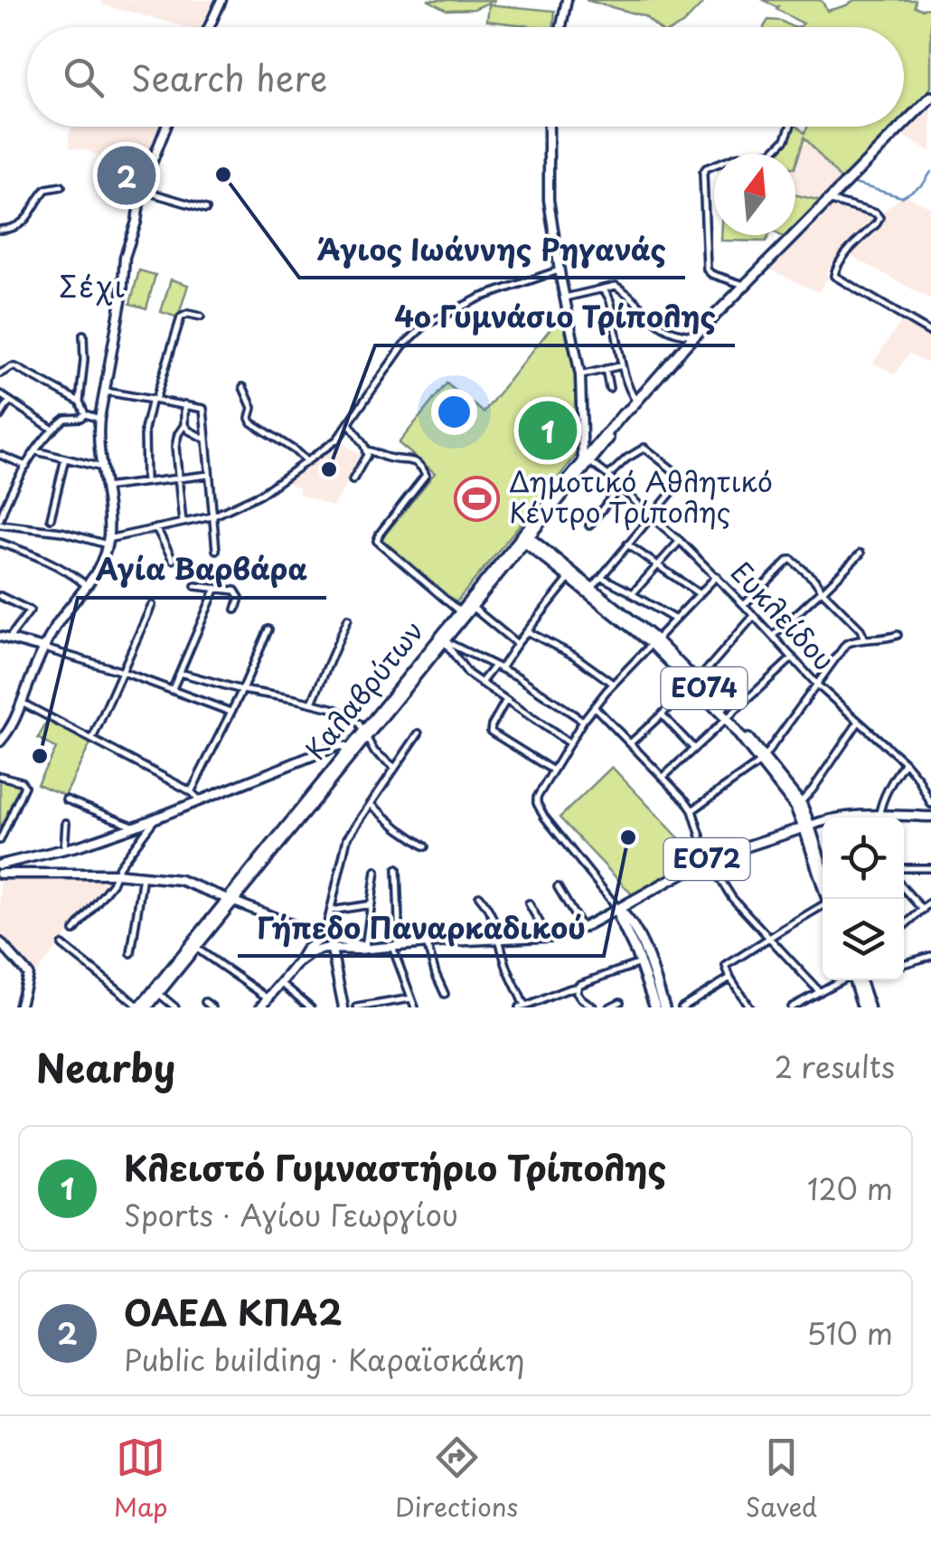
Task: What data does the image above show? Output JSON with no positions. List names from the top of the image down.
{
  "streets": {
    "main road": ["ΕΟ74", "Καλαβρύτων", "ΕΟ72"],
    "street": ["Ευκλείδου"]
  },
  "crossings": [
    ["Ευκλείδου", "Καλαβρύτων"],
    ["ΕΟ74", "Καλαβρύτων"],
    ["ΕΟ74", "ΕΟ72"]
  ],
  "districts": ["Σέχι"],
  "places": {
    "other": [
      "Άγιος Ιωάννης Ρηγανάς",
      "4ο Γυμνάσιο Τρίπολης",
      "Αγία Βαρβάρα",
      "Γήπεδο Παναρκαδικού"
    ],
    "sports": ["Δημοτικό Αθλητικό Κέντρο Τρίπολης"]
  },
  "north": "top",
  "page": {
    "search": "Search here",
    "pins": ["2", "1"],
    "heading": ["Nearby", "2 results"],
    "list": [
      {
        "mark": "1",
        "name": "Κλειστό Γυμναστήριο Τρίπολης",
        "note": "Sports · Αγίου Γεωργίου",
        "value": "120 m"
      },
      {
        "mark": "2",
        "name": "ΟΑΕΔ ΚΠΑ2",
        "note": "Public building · Καραϊσκάκη",
        "value": "510 m"
      }
    ],
    "nav": ["Map", "Directions", "Saved"]
  }
}
